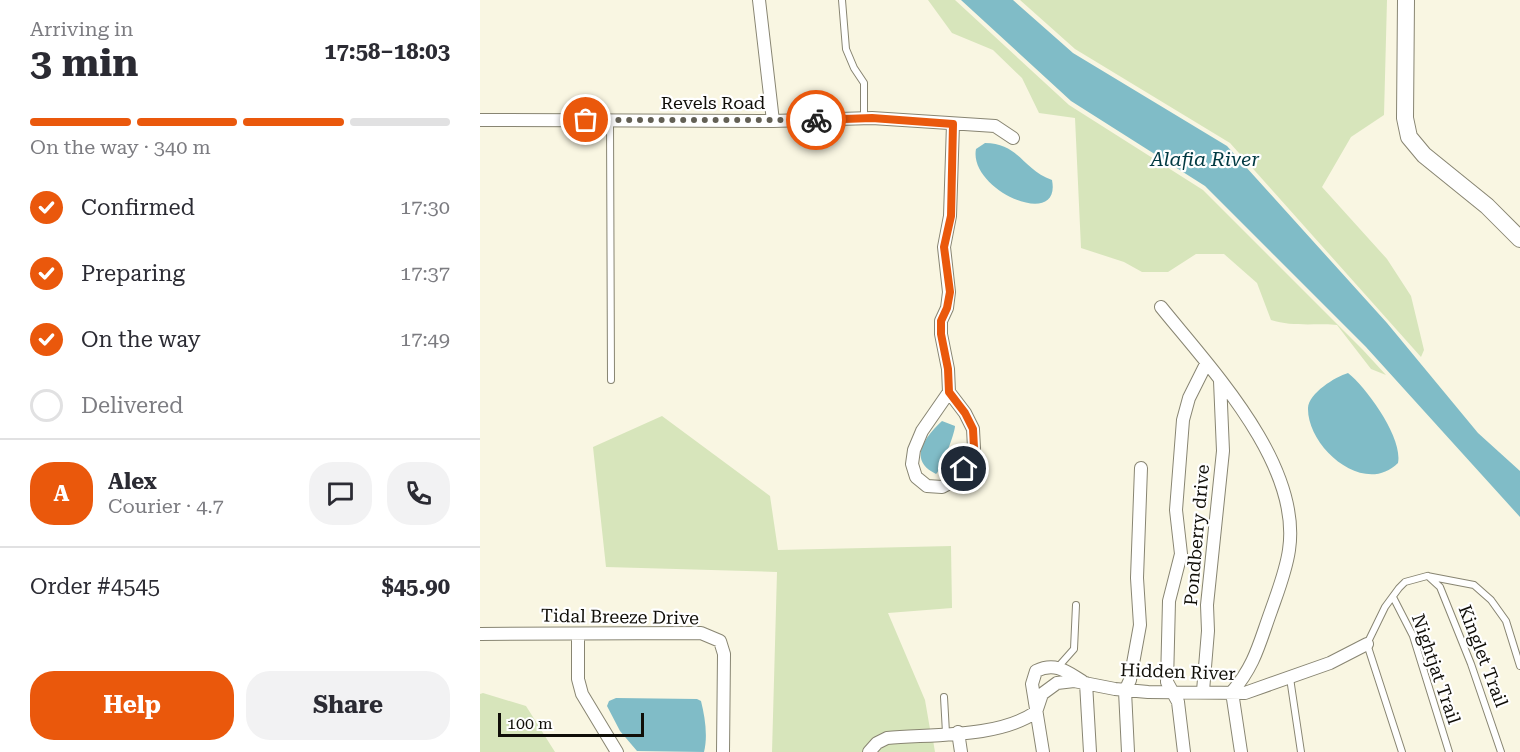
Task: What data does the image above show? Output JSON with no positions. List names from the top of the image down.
{
  "streets": {
    "street": [
      "Revels Road",
      "Pondberry drive",
      "Tidal Breeze Drive",
      "Hidden River"
    ],
    "lane": ["Kinglet Trail", "Nightjat Trail"]
  },
  "crossings": [
    ["Pondberry drive", "Hidden River"]
  ],
  "water": ["Alafia River"],
  "scale_bar": "100 m",
  "page": {
    "heading": ["3 min", "Arriving in", "17:58–18:03"],
    "panel": [
      "Alex",
      "Courier · 4.7",
      "Order #4545",
      "$45.90"
    ],
    "bar": "On the way · 340 m",
    "list": [
      ["Confirmed", "17:30"],
      ["Preparing", "17:37"],
      ["On the way", "17:49"],
      "Delivered"
    ],
    "round": "A",
    "buttons": ["Help", "Share"],
    "scale": "100 m"
  }
}
